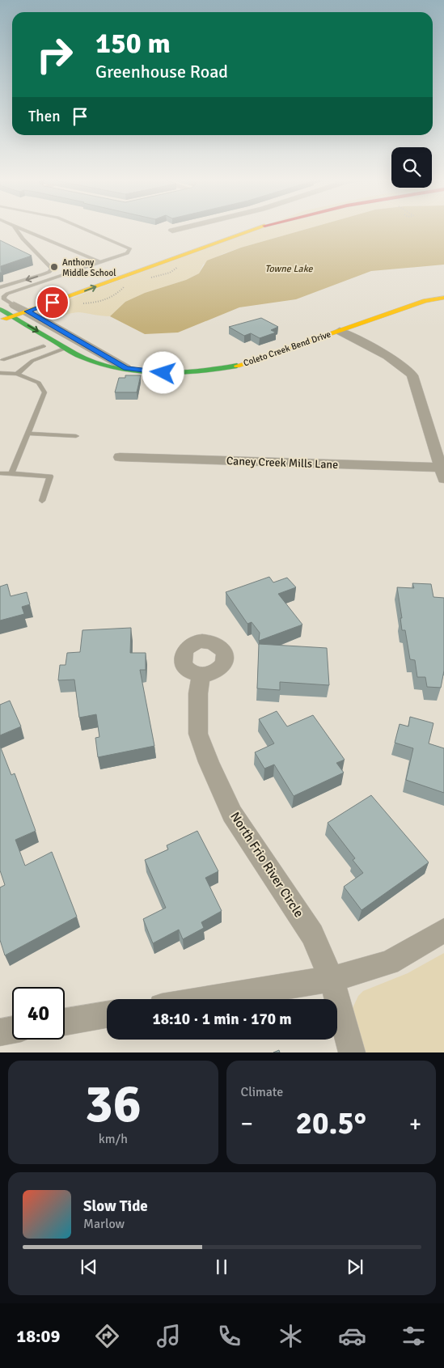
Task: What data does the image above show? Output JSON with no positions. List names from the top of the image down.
{
  "streets": {
    "main road": ["Coleto Creek Bend Drive"],
    "street": ["Caney Creek Mills Lane", "North Frio River Circle"]
  },
  "water": ["Towne Lake"],
  "places": ["Anthony Middle School"],
  "page": {
    "turn": ["150 m", "Greenhouse Road"],
    "then": "Then",
    "limit": "40",
    "trip": "18:10 · 1 min · 170 m",
    "tile": [
      ["36", "km/h"],
      "Climate"
    ],
    "heat": ["−", "20.5°", "+"],
    "song": ["Slow Tide", "Marlow"],
    "tabs": "18:09"
  }
}
